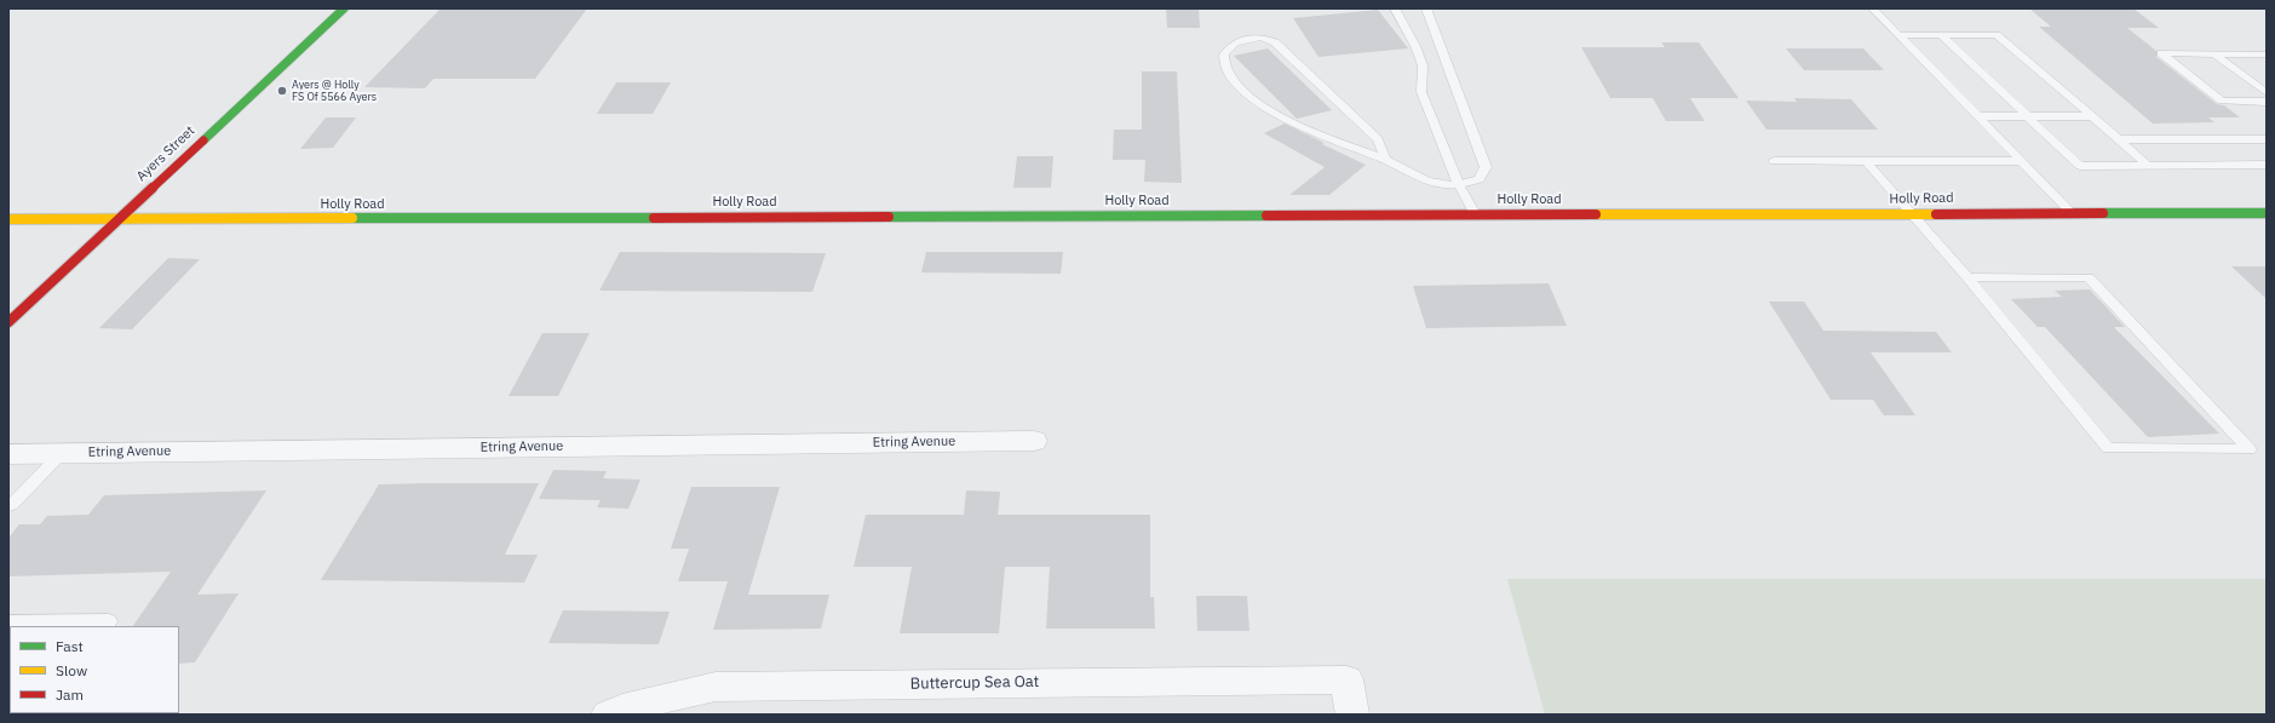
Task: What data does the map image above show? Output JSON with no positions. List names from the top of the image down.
{
  "streets": {
    "main road": ["Ayers Street", "Holly Road"],
    "street": ["Etring Avenue", "Buttercup Sea Oat"]
  },
  "crossings": [
    ["Ayers Street", "Holly Road"]
  ],
  "places": ["Ayers @ Holly FS Of 5566 Ayers"],
  "legend": ["Fast", "Slow", "Jam"]
}
